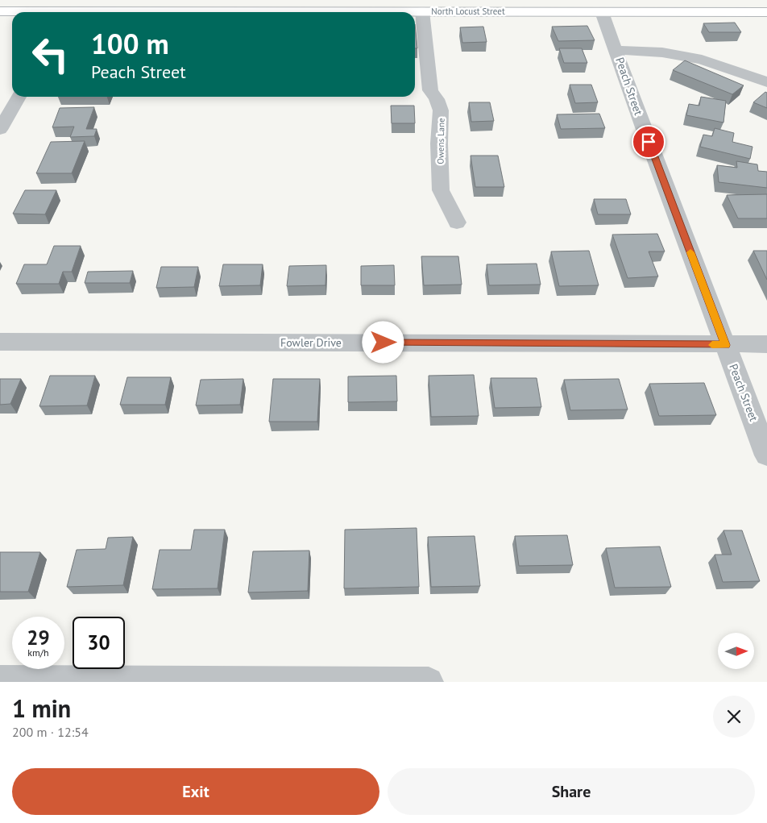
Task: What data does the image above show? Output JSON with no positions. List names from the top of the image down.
{
  "streets": {
    "main road": ["North Locust Street"],
    "street": ["Peach Street", "Owens Lane", "Fowler Drive"]
  },
  "crossings": [
    ["North Locust Street", "Peach Street"],
    ["North Locust Street", "Owens Lane"],
    ["Peach Street", "Fowler Drive"]
  ],
  "north": "right",
  "page": {
    "turn": ["100 m", "Peach Street"],
    "speed": "29 km/h",
    "limit": "30",
    "heading": ["1 min", "200 m · 12:54"],
    "buttons": ["Exit", "Share"]
  }
}
